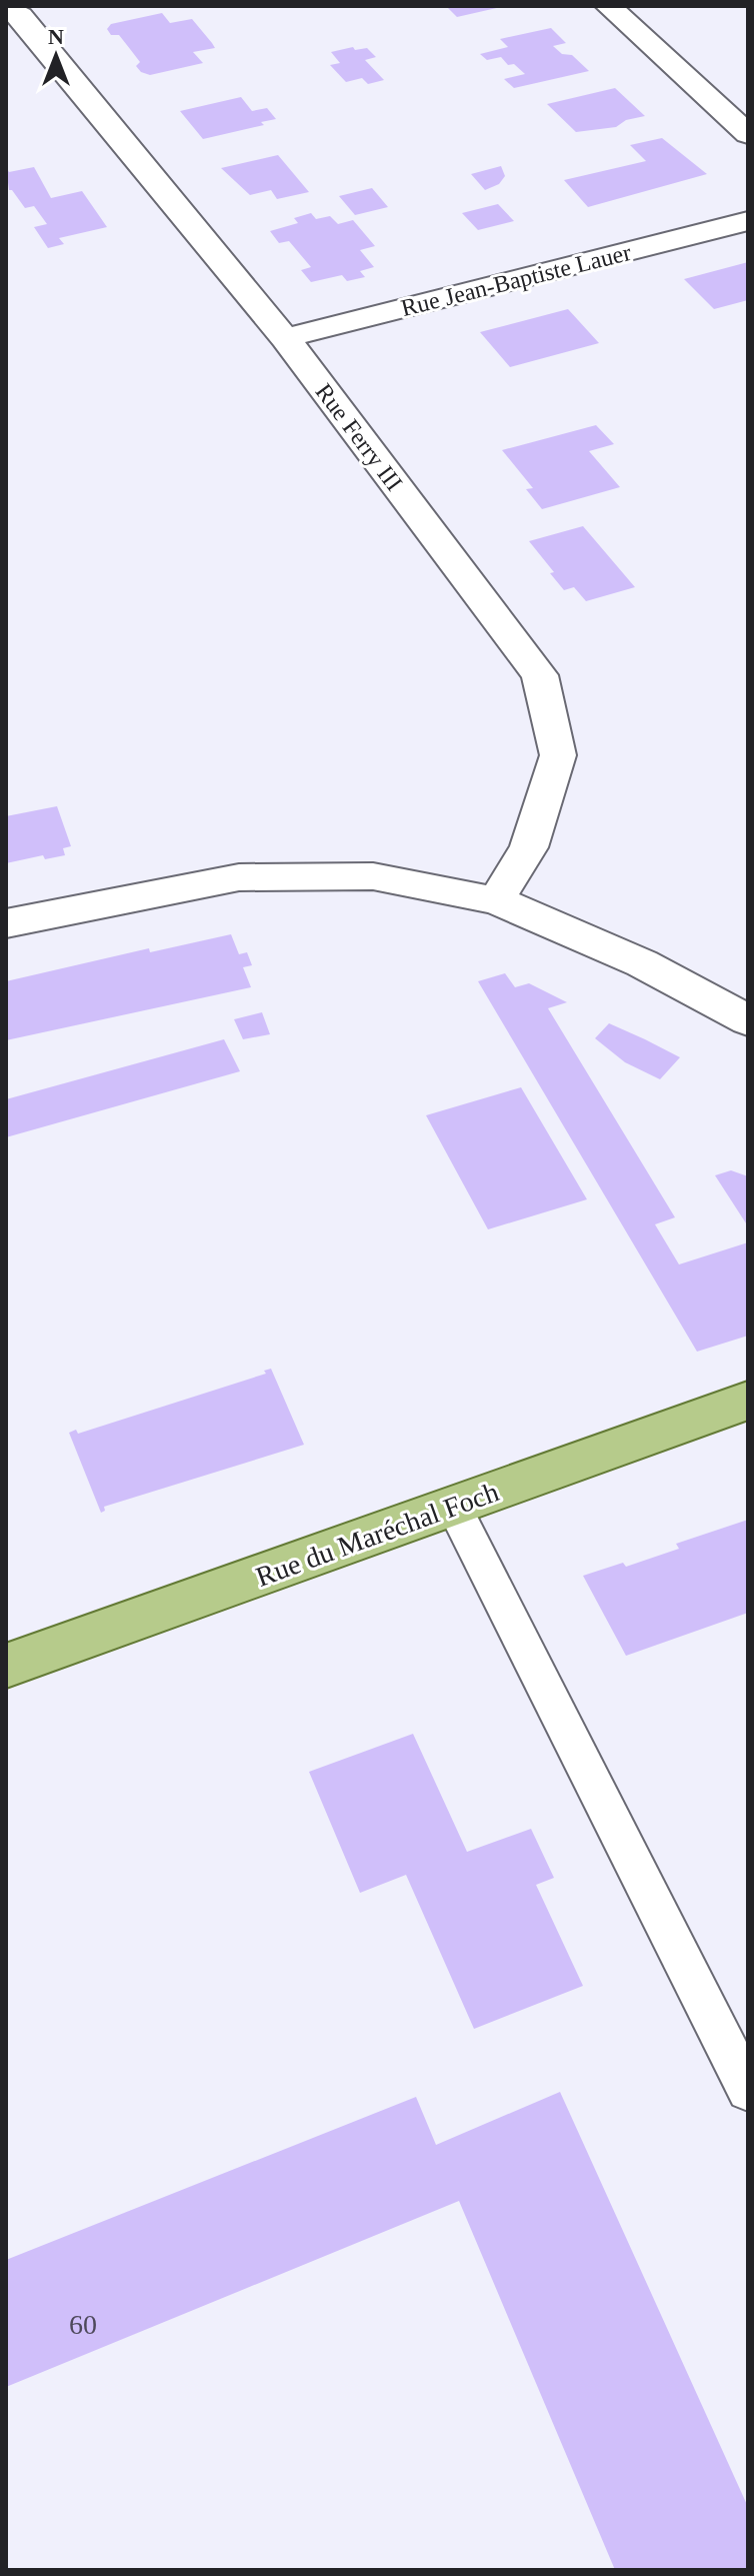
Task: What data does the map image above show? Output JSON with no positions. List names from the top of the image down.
{
  "streets": {
    "main road": ["Rue du Maréchal Foch"],
    "street": ["Rue Jean-Baptiste Lauer", "Rue Ferry III"]
  },
  "crossings": [
    ["Rue Jean-Baptiste Lauer", "Rue Ferry III"]
  ],
  "house_numbers": ["60"],
  "north": "top"
}
